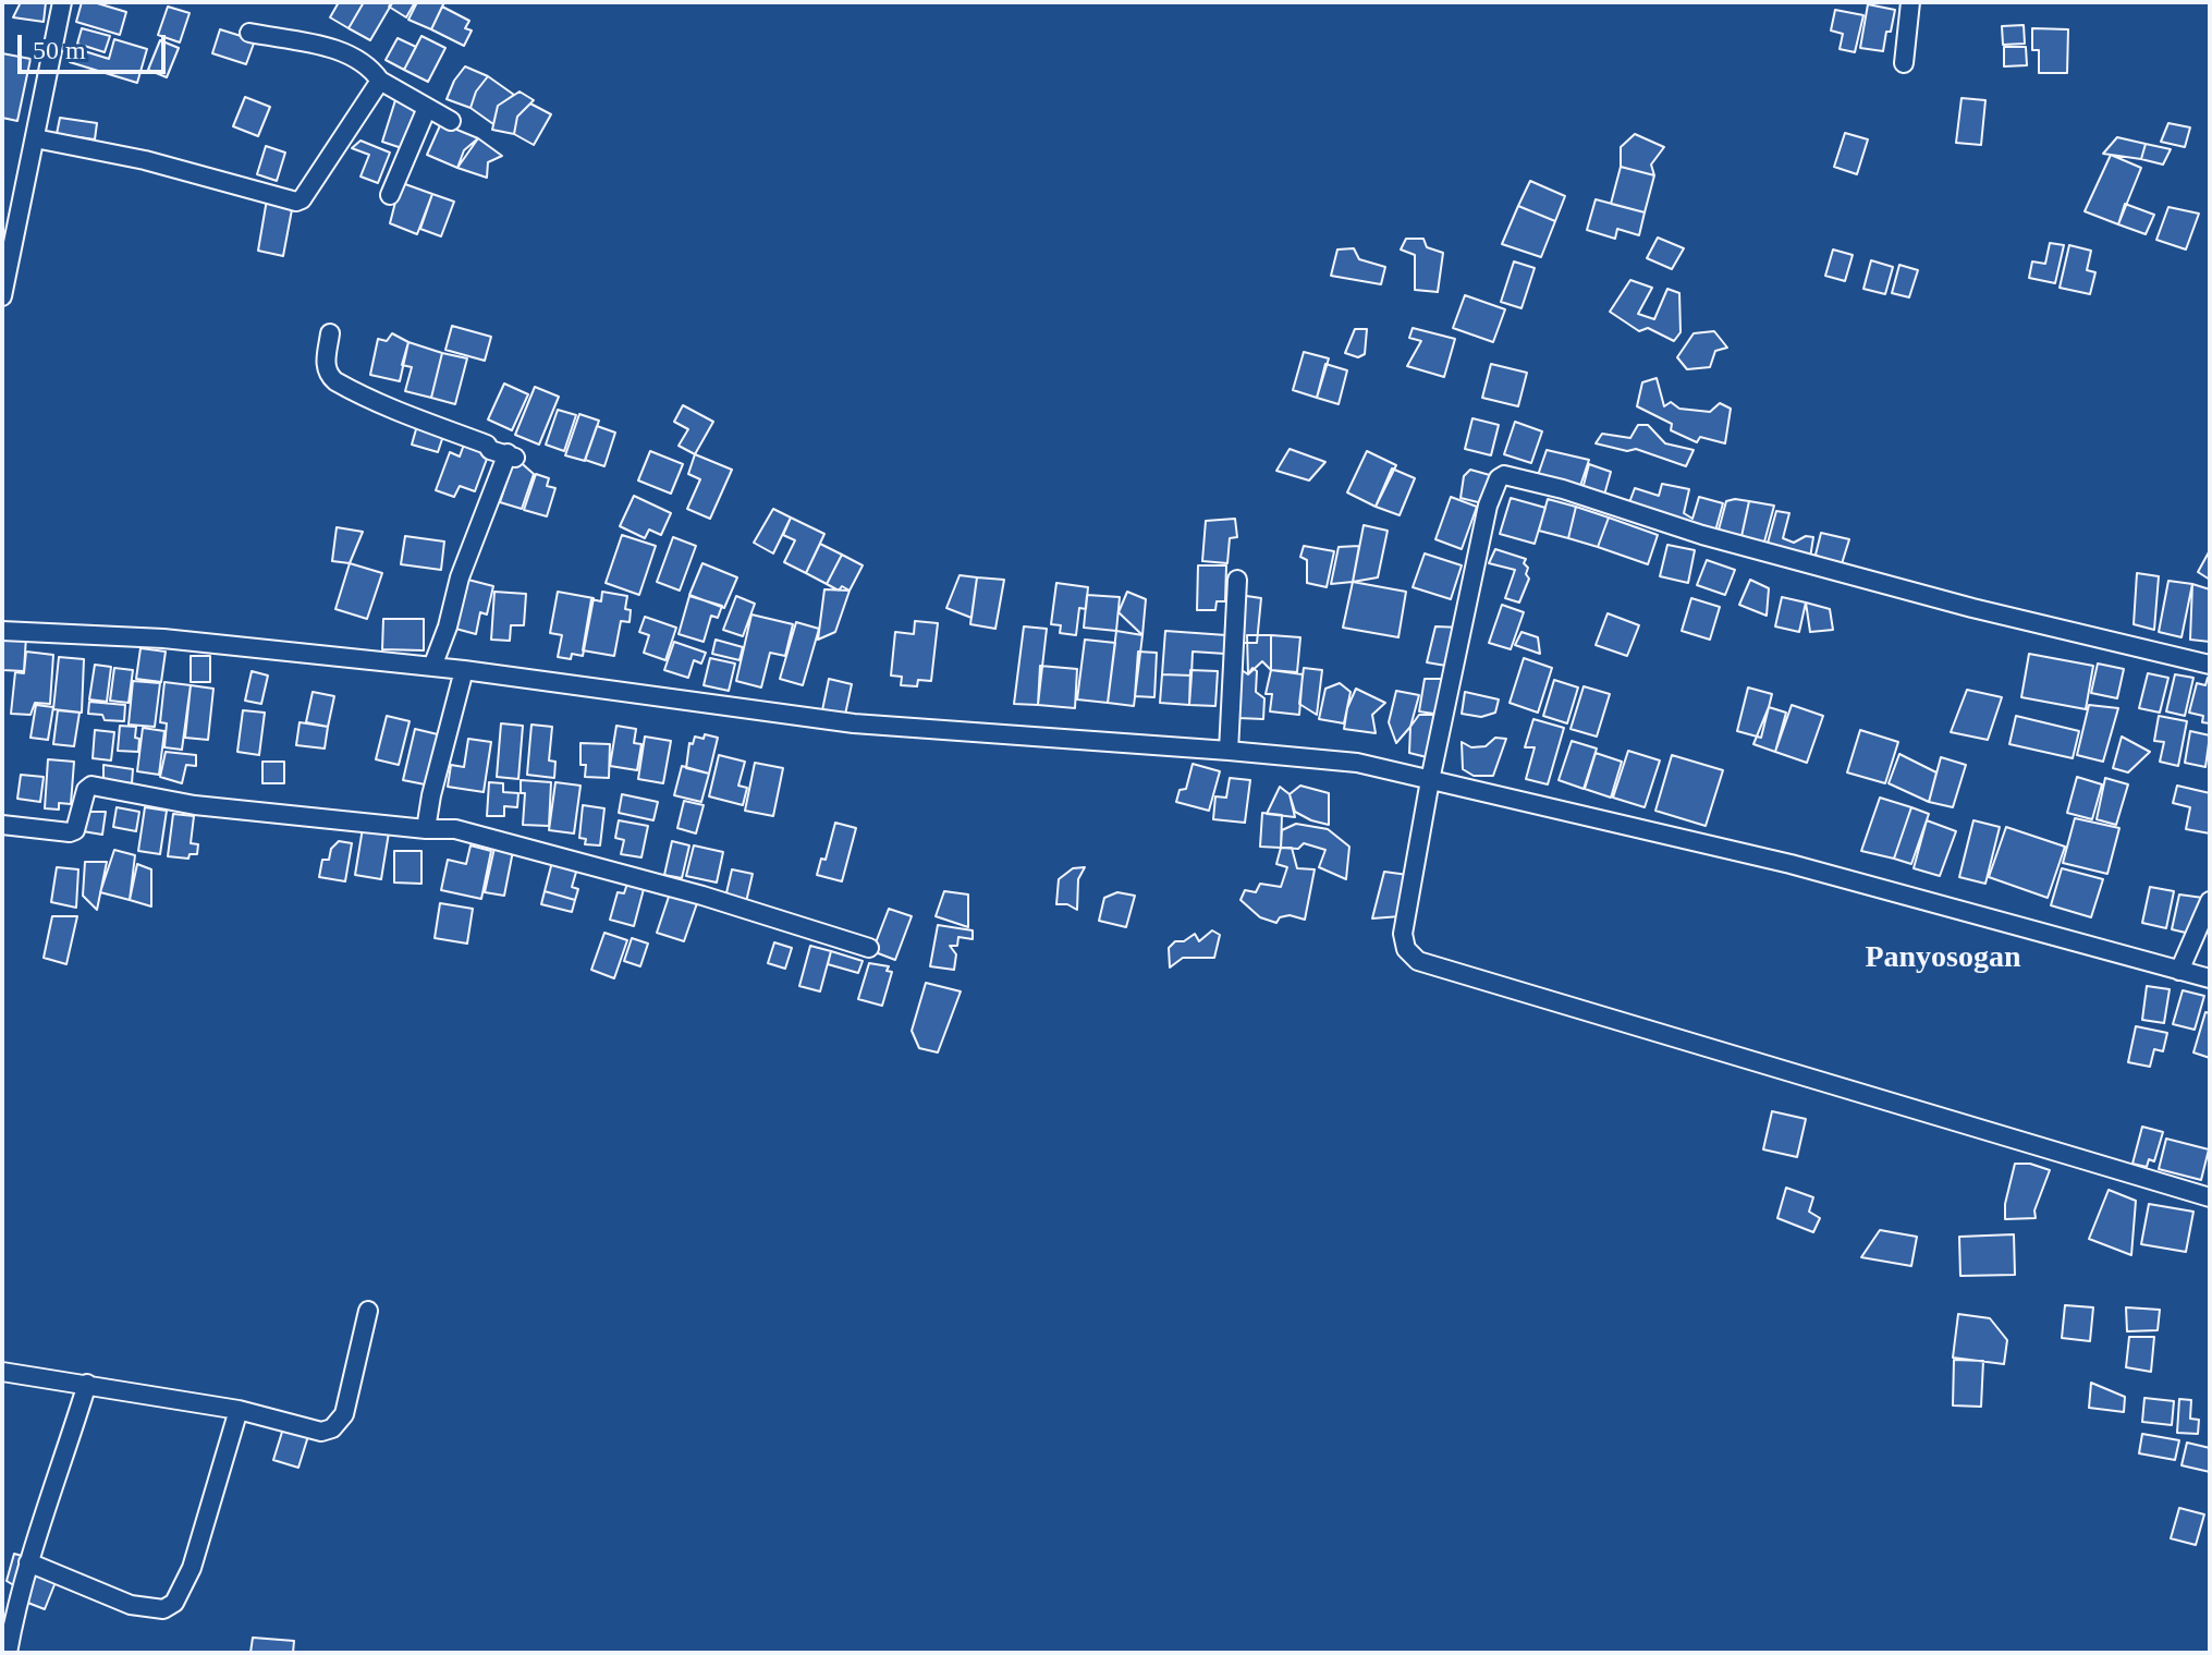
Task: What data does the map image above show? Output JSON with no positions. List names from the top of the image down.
{
  "districts": ["Panyosogan"],
  "scale_bar": "50 m"
}
